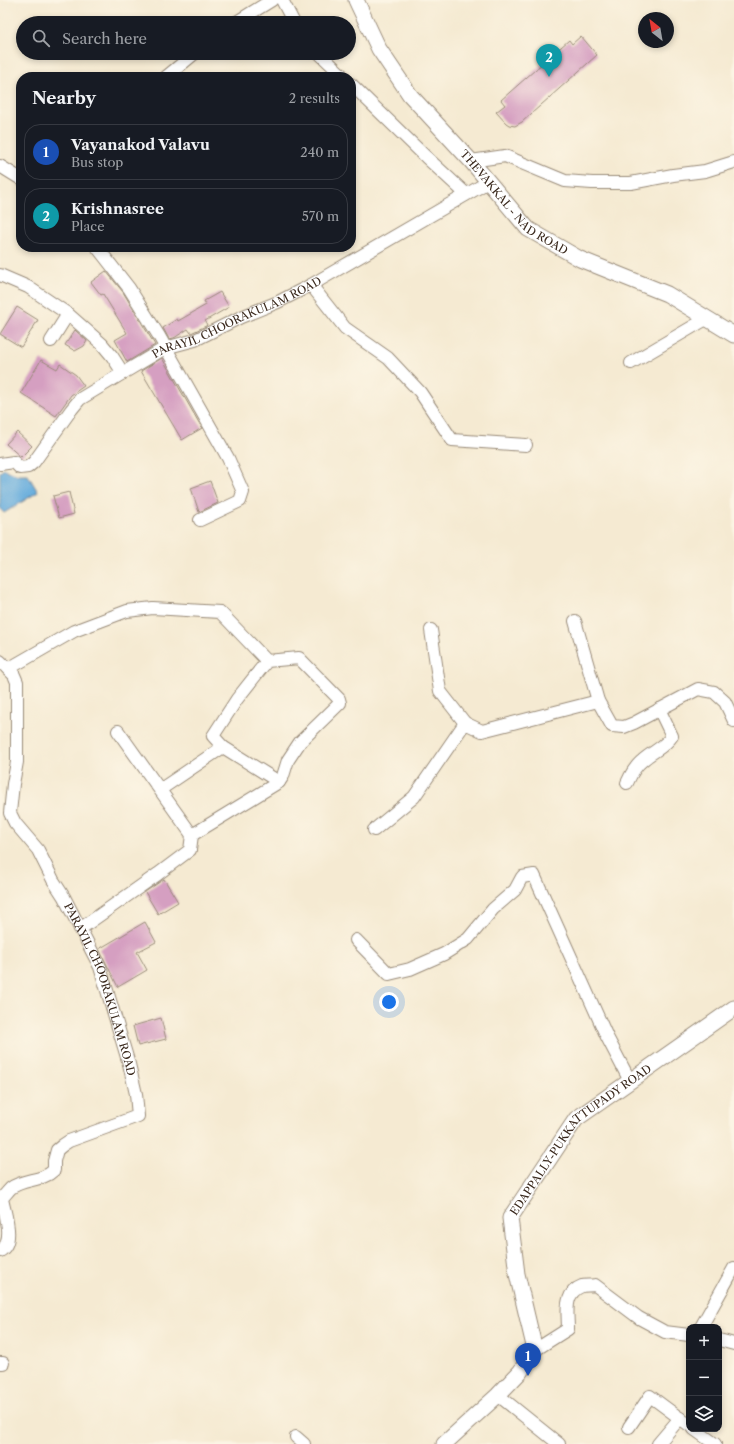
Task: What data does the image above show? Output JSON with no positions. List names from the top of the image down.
{
  "streets": {
    "main road": ["THEVAKKAL - NAD ROAD", "EDAPPALLY-PUKKATTUPADY ROAD"],
    "street": ["PARAYIL CHOORAKULAM ROAD"]
  },
  "crossings": [
    ["THEVAKKAL - NAD ROAD", "PARAYIL CHOORAKULAM ROAD"]
  ],
  "north": "top left",
  "page": {
    "search": "Search here",
    "pins": ["2", "1"],
    "heading": ["Nearby", "2 results"],
    "list": [
      {
        "mark": "1",
        "name": "Vayanakod Valavu",
        "note": "Bus stop",
        "value": "240 m"
      },
      {
        "mark": "2",
        "name": "Krishnasree",
        "note": "Place",
        "value": "570 m"
      }
    ],
    "map_buttons": ["+", "−"]
  }
}
